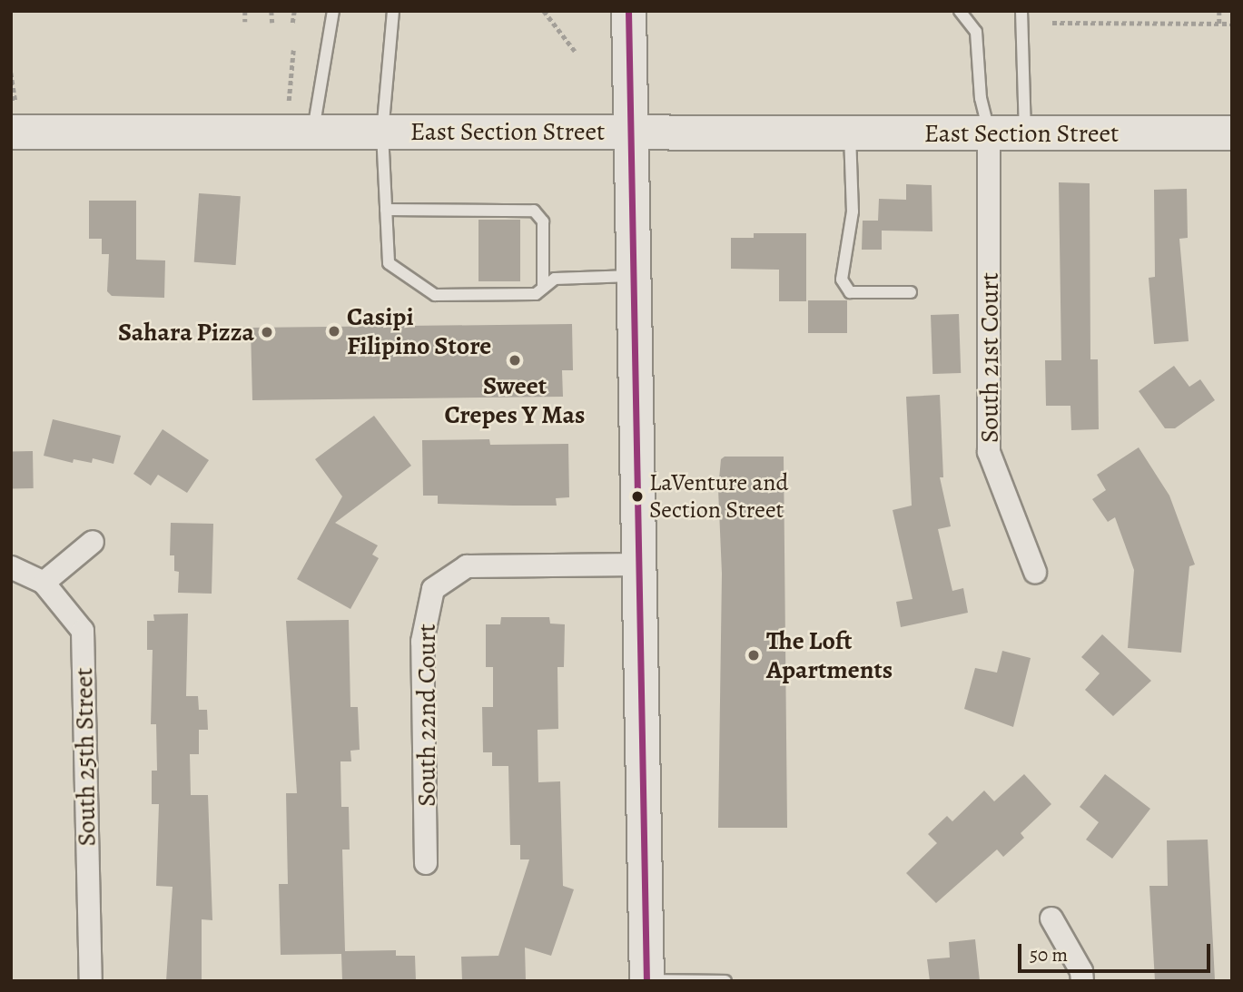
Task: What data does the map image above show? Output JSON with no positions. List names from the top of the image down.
{
  "streets": {
    "street": [
      "East Section Street",
      "South 21st Court",
      "South 22nd Court",
      "South 25th Street"
    ]
  },
  "crossings": [
    ["East Section Street", "South 21st Court"]
  ],
  "places": [
    "Casipi Filipino Store",
    "Sahara Pizza",
    "Sweet Crepes Y Mas",
    "LaVenture and Section Street",
    "The Loft Apartments"
  ],
  "scale_bar": "50 m"
}
